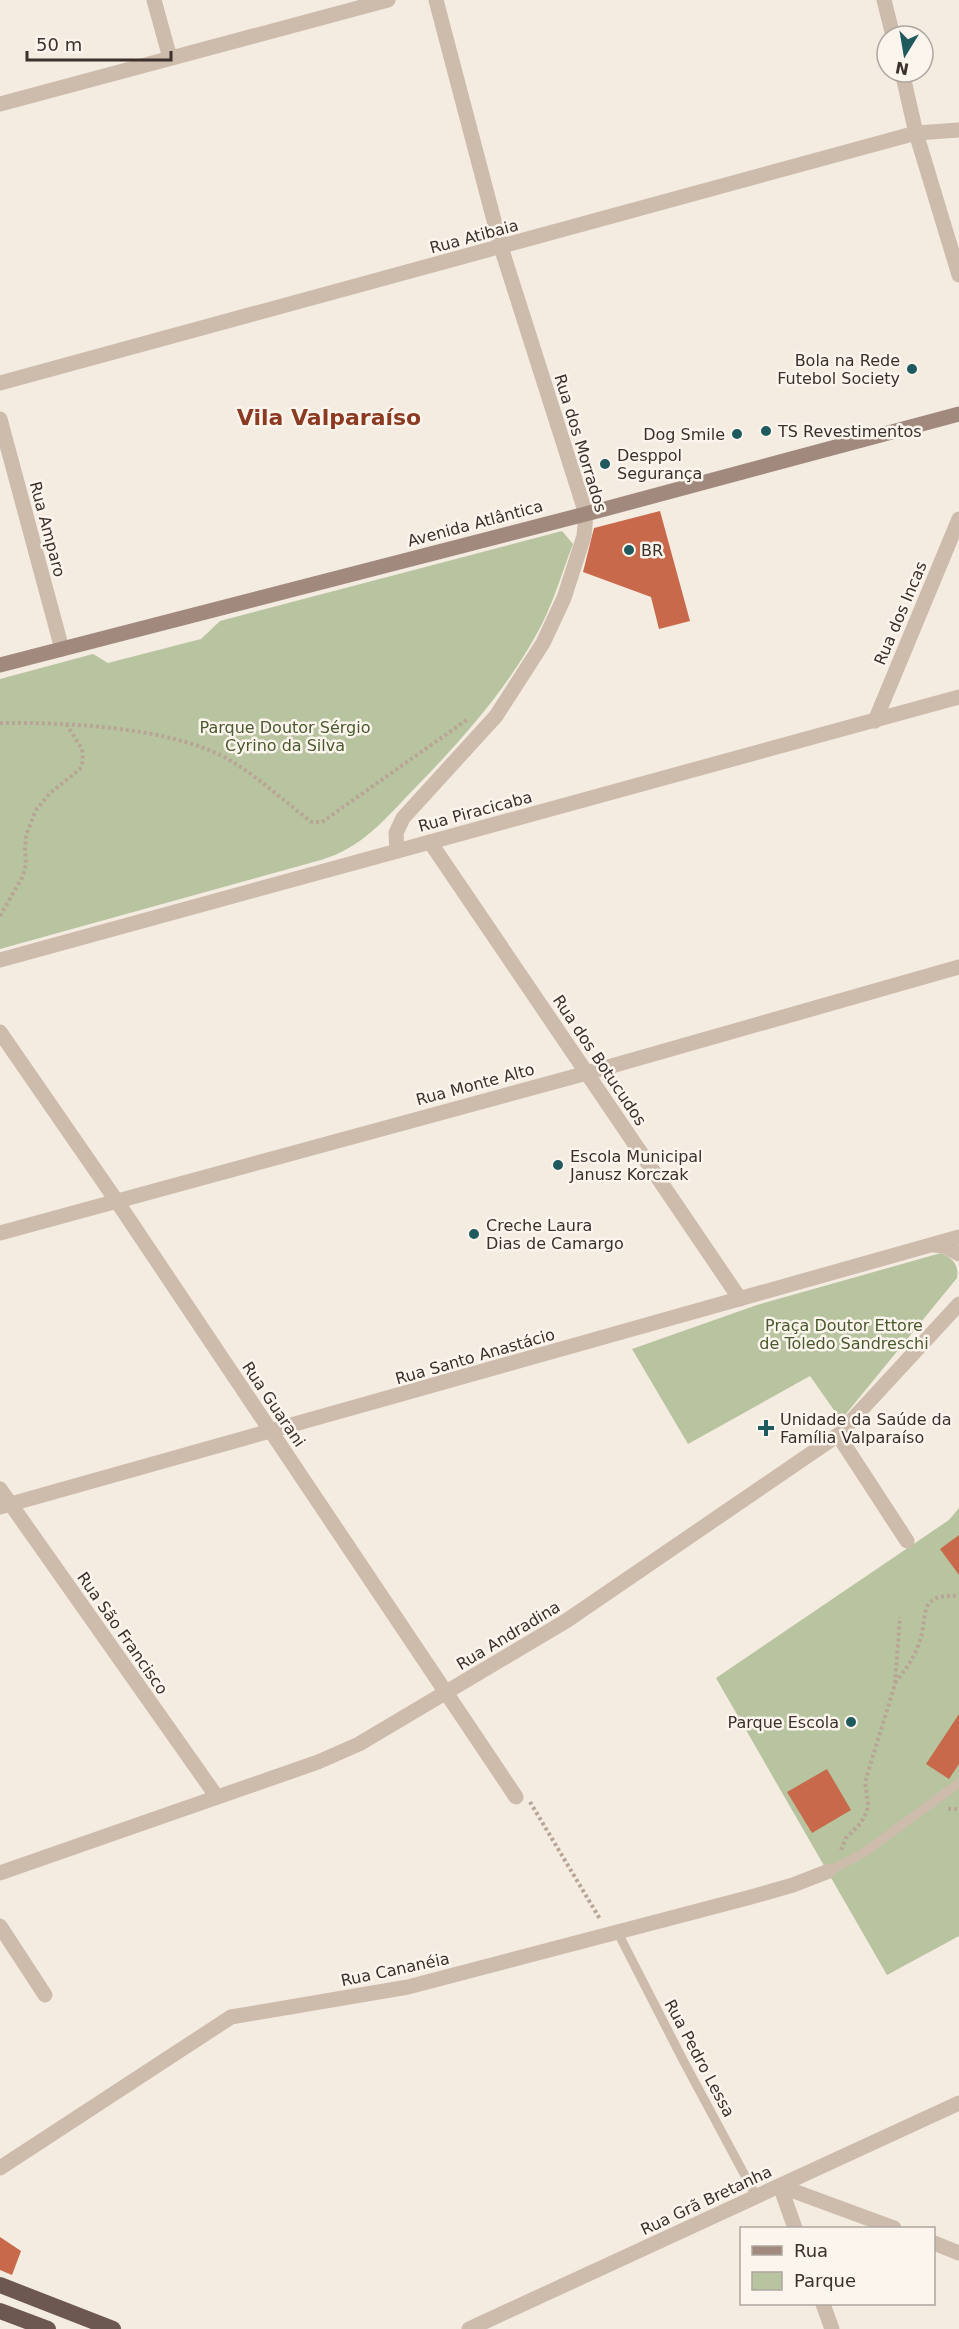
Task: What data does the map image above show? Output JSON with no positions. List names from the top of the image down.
{
  "streets": {
    "main road": ["Avenida Atlântica"],
    "street": [
      "Rua Atibaia",
      "Rua dos Morrados",
      "Rua Amparo",
      "Rua dos Incas",
      "Rua Piracicaba",
      "Rua dos Botucudos",
      "Rua Monte Alto",
      "Rua Santo Anastácio",
      "Rua Guarani",
      "Rua São Francisco",
      "Rua Andradina",
      "Rua Cananéia",
      "Rua Grã Bretanha"
    ],
    "lane": ["Rua Pedro Lessa"]
  },
  "crossings": [
    ["Rua Atibaia", "Rua dos Morrados"],
    ["Rua dos Morrados", "Avenida Atlântica"],
    ["Rua dos Morrados", "Rua Piracicaba"],
    ["Avenida Atlântica", "Rua Amparo"],
    ["Rua dos Incas", "Rua Piracicaba"],
    ["Rua Piracicaba", "Rua dos Botucudos"],
    ["Rua dos Botucudos", "Rua Monte Alto"],
    ["Rua dos Botucudos", "Rua Santo Anastácio"],
    ["Rua Monte Alto", "Rua Guarani"],
    ["Rua Santo Anastácio", "Rua Guarani"],
    ["Rua Santo Anastácio", "Rua São Francisco"],
    ["Rua Guarani", "Rua Andradina"],
    ["Rua São Francisco", "Rua Andradina"],
    ["Rua Cananéia", "Rua Pedro Lessa"],
    ["Rua Pedro Lessa", "Rua Grã Bretanha"]
  ],
  "districts": ["Vila Valparaíso"],
  "parks": ["Parque Doutor Sérgio Cyrino da Silva", "Praça Doutor Ettore de Toledo Sandreschi"],
  "places": {
    "other": [
      "Bola na Rede Futebol Society",
      "TS Revestimentos",
      "Dog Smile",
      "Desppol Segurança",
      "BR",
      "Escola Municipal Janusz Korczak",
      "Creche Laura Dias de Camargo",
      "Parque Escola"
    ],
    "health": ["Unidade da Saúde da Família Valparaíso"]
  },
  "legend": ["Rua", "Parque"],
  "scale_bar": "50 m",
  "north": "bottom"
}
